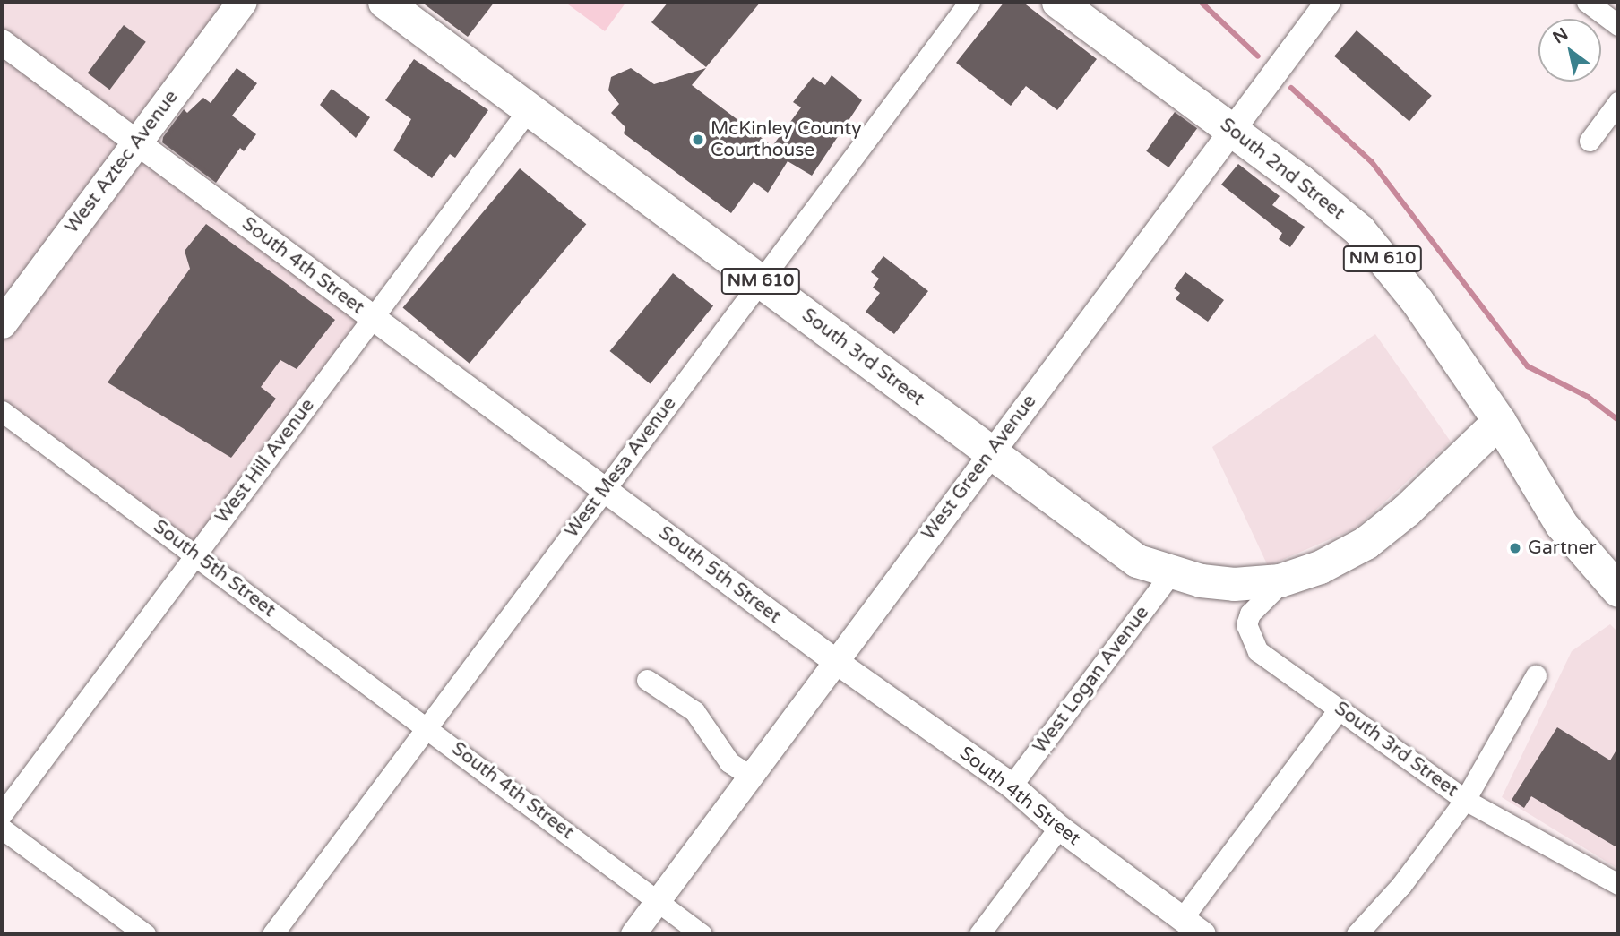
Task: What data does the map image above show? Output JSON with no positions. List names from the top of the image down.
{
  "streets": {
    "main road": [
      "West Aztec Avenue",
      "South 2nd Street",
      "NM 610",
      "South 3rd Street"
    ],
    "street": [
      "South 4th Street",
      "West Hill Avenue",
      "West Mesa Avenue",
      "West Green Avenue",
      "South 5th Street",
      "West Logan Avenue"
    ]
  },
  "crossings": [
    ["West Aztec Avenue", "South 4th Street"],
    ["South 2nd Street", "NM 610"],
    ["South 2nd Street", "West Green Avenue"],
    ["NM 610", "South 3rd Street"],
    ["NM 610", "West Logan Avenue"],
    ["South 4th Street", "West Hill Avenue"],
    ["South 4th Street", "West Mesa Avenue"],
    ["South 4th Street", "West Green Avenue"],
    ["South 4th Street", "South 5th Street"],
    ["South 4th Street", "West Logan Avenue"],
    ["South 3rd Street", "West Hill Avenue"],
    ["South 3rd Street", "West Mesa Avenue"],
    ["South 3rd Street", "West Green Avenue"],
    ["South 3rd Street", "West Logan Avenue"],
    ["West Hill Avenue", "South 5th Street"],
    ["West Mesa Avenue", "South 5th Street"],
    ["West Green Avenue", "South 5th Street"]
  ],
  "places": ["McKinley County Courthouse", "Gartner"],
  "north": "top left"
}
